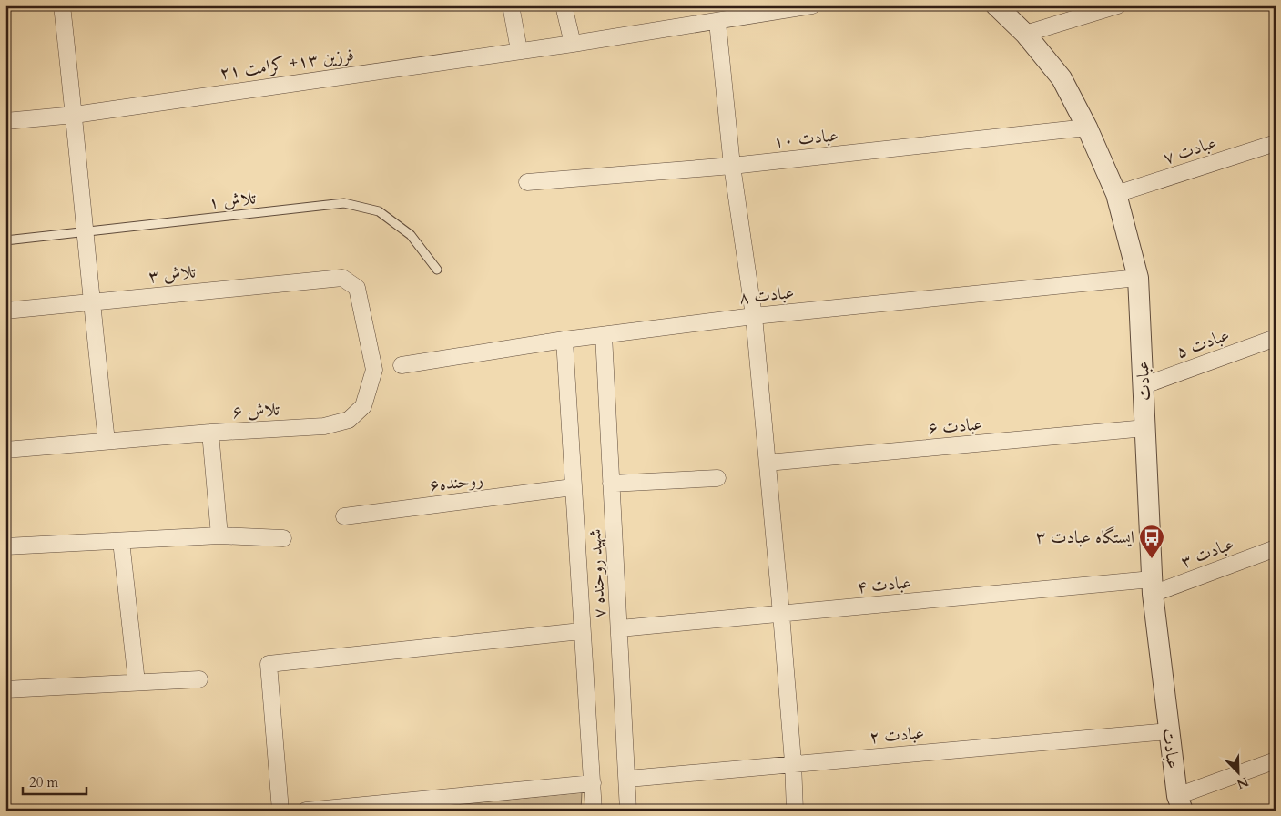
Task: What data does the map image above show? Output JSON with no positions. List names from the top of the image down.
{
  "streets": {
    "street": [
      "فرزین ۱۳+ کرامت ۲۱",
      "عبادت ۱۰",
      "عبادت ۷",
      "تلاش ۳",
      "عبادت ۸",
      "عبادت ۵",
      "عبادت",
      "تلاش ۶",
      "عبادت ۶",
      "روحنده۶",
      "عبادت ۳",
      "شهید روحنده ۷",
      "عبادت ۴",
      "عبادت ۲"
    ],
    "lane": ["تلاش ۱"]
  },
  "crossings": [
    ["عبادت ۱۰", "عبادت"],
    ["عبادت ۷", "عبادت"],
    ["تلاش ۳", "تلاش ۶"],
    ["عبادت ۸", "عبادت"],
    ["عبادت ۸", "شهید روحنده ۷"],
    ["عبادت ۵", "عبادت"],
    ["عبادت", "عبادت ۶"],
    ["عبادت", "عبادت ۳"],
    ["عبادت", "عبادت ۴"],
    ["عبادت", "عبادت ۲"],
    ["روحنده۶", "شهید روحنده ۷"],
    ["عبادت ۳", "عبادت ۴"],
    ["شهید روحنده ۷", "عبادت ۴"],
    ["شهید روحنده ۷", "عبادت ۲"]
  ],
  "places": {
    "bus stop": ["ایستگاه عبادت ۳"]
  },
  "scale_bar": "20 m",
  "north": "bottom right"
}
